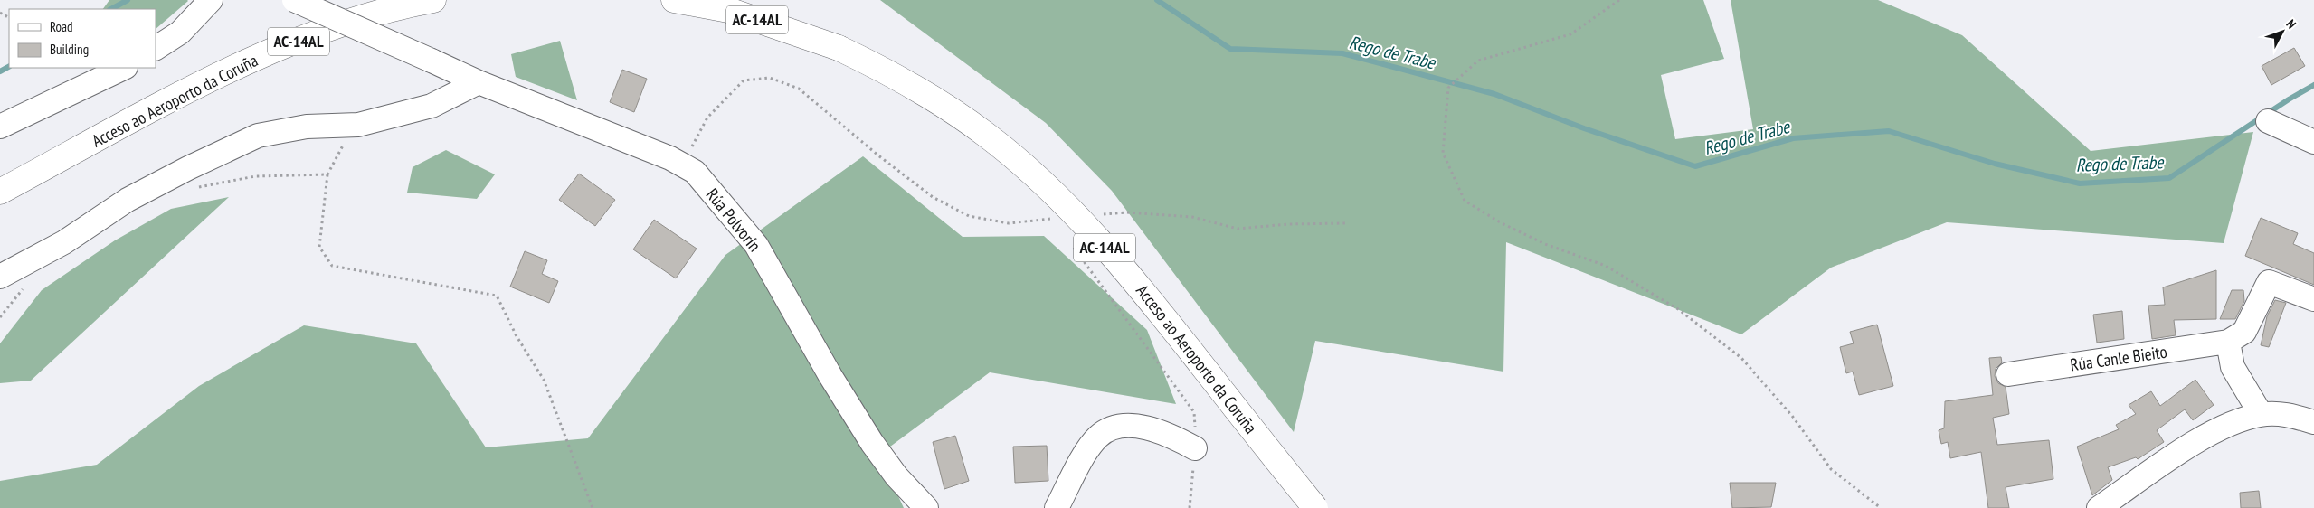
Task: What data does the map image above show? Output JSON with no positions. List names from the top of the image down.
{
  "streets": {
    "highway": ["AC-14AL", "Acceso ao Aeroporto da Coruña"],
    "street": ["Rúa Polvorín", "Rúa Canle Bieito"]
  },
  "water": ["Rego de Trabe"],
  "legend": ["Road", "Building"],
  "north": "top right"
}
